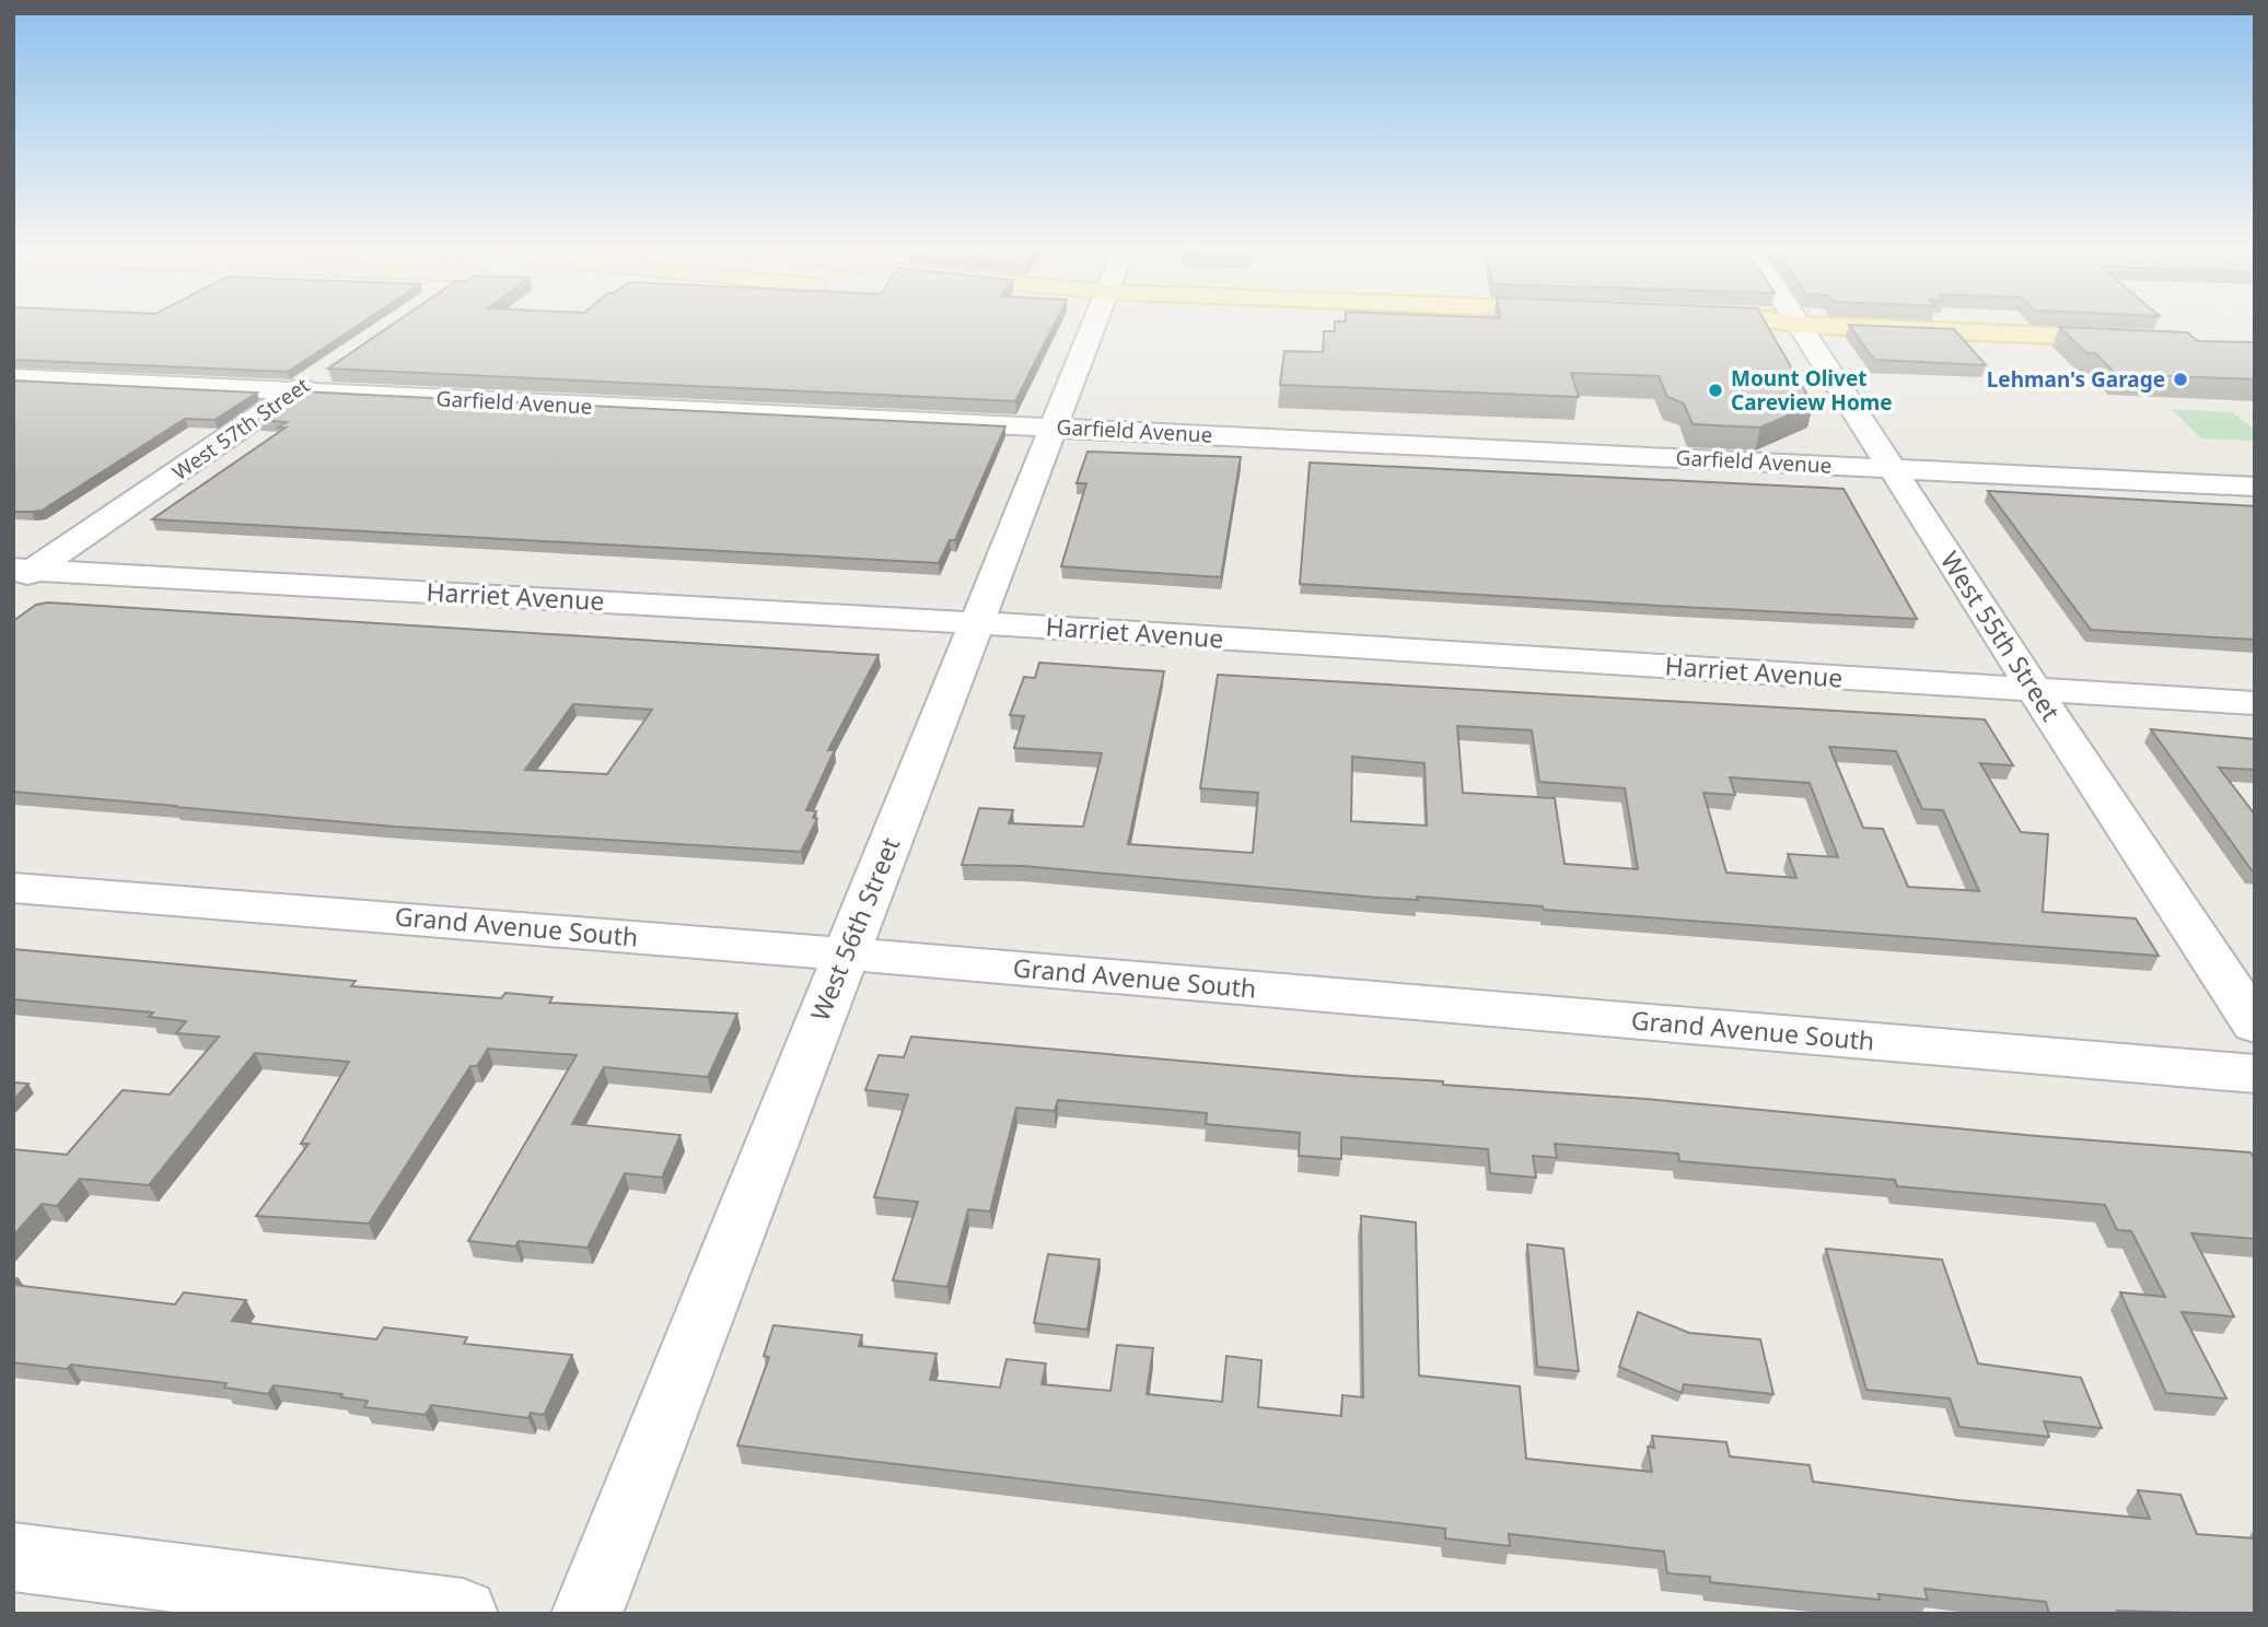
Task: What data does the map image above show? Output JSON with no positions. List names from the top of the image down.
{
  "streets": {
    "street": [
      "Garfield Avenue",
      "West 57th Street",
      "Harriet Avenue",
      "West 55th Street",
      "Grand Avenue South",
      "West 56th Street"
    ]
  },
  "crossings": [
    ["Garfield Avenue", "West 57th Street"],
    ["Garfield Avenue", "West 55th Street"],
    ["Garfield Avenue", "West 56th Street"],
    ["West 57th Street", "Harriet Avenue"],
    ["Harriet Avenue", "West 55th Street"],
    ["Harriet Avenue", "West 56th Street"],
    ["Grand Avenue South", "West 56th Street"]
  ],
  "places": ["Lehman's Garage", "Mount Olivet Careview Home"]
}
